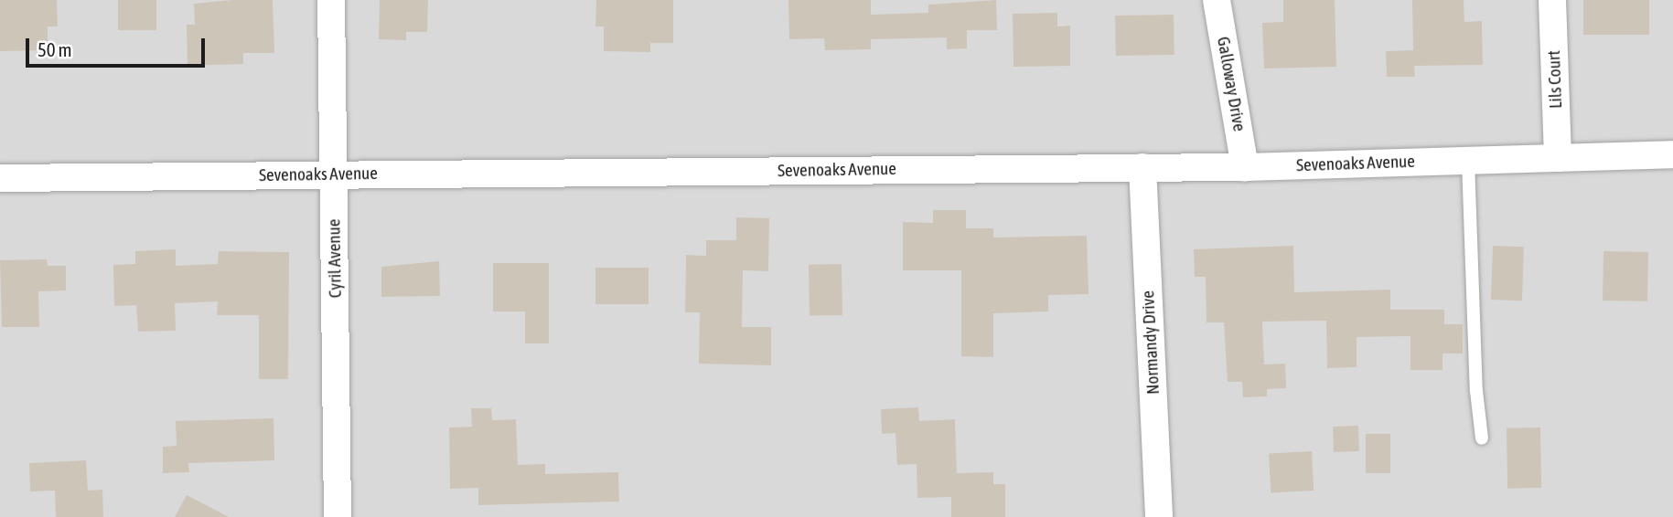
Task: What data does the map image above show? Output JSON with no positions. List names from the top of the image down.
{
  "streets": {
    "street": [
      "Lils Court",
      "Galloway Drive",
      "Sevenoaks Avenue",
      "Cyril Avenue",
      "Normandy Drive"
    ]
  },
  "crossings": [
    ["Lils Court", "Sevenoaks Avenue"],
    ["Galloway Drive", "Sevenoaks Avenue"],
    ["Sevenoaks Avenue", "Cyril Avenue"],
    ["Sevenoaks Avenue", "Normandy Drive"]
  ],
  "scale_bar": "50 m"
}
